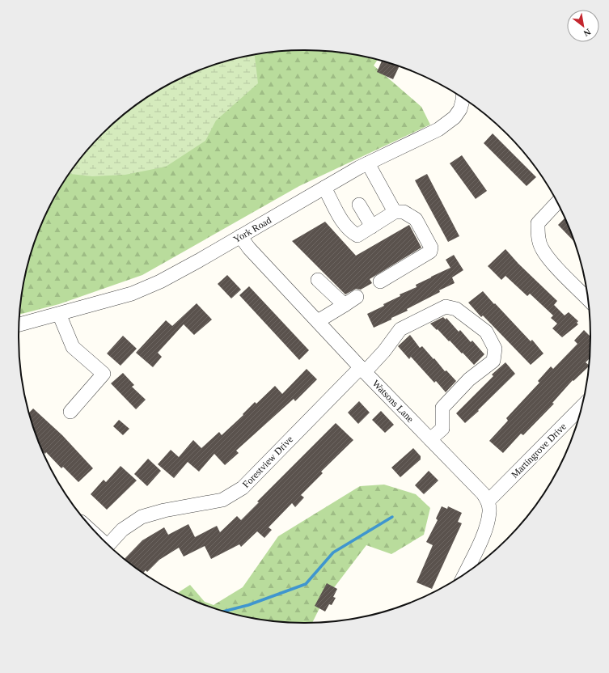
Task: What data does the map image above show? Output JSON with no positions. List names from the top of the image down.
{
  "streets": {
    "street": [
      "York Road",
      "Watsons Lane",
      "Martingrove Drive",
      "Forestview Drive"
    ]
  },
  "crossings": [
    ["York Road", "Watsons Lane"],
    ["Watsons Lane", "Martingrove Drive"],
    ["Watsons Lane", "Forestview Drive"]
  ],
  "north": "bottom right"
}
